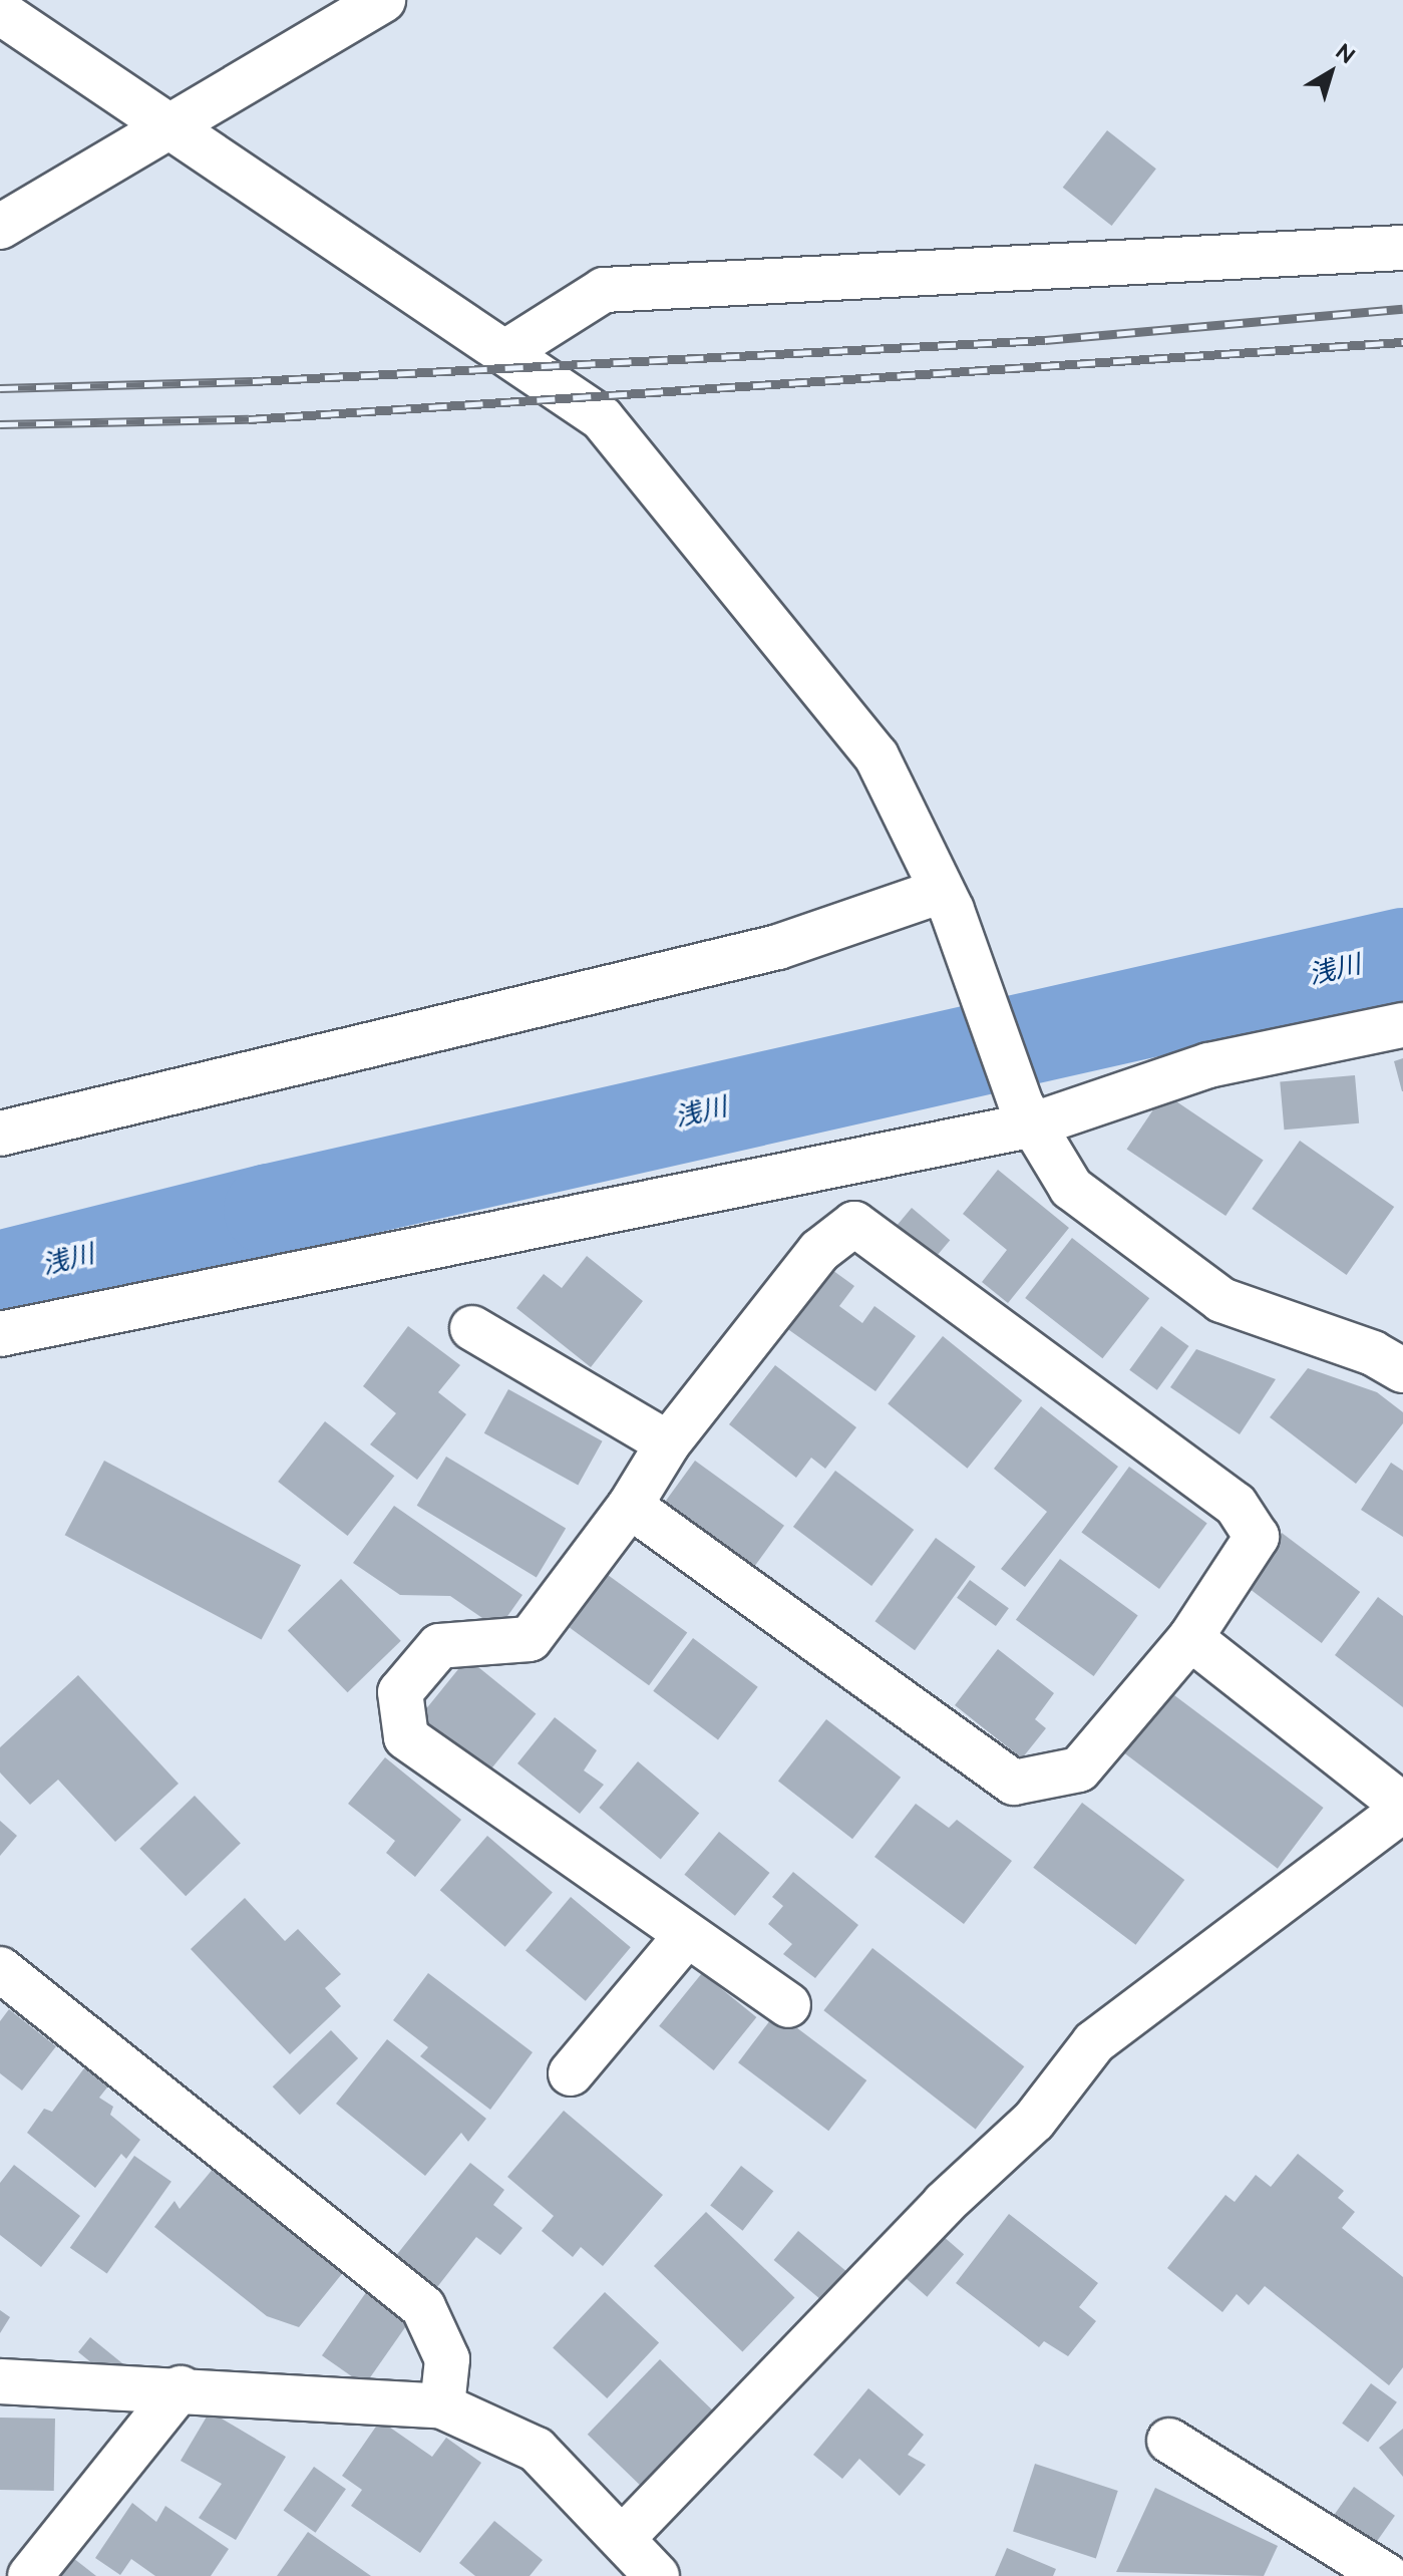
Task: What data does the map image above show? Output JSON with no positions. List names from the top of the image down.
{
  "water": ["浅川"],
  "north": "top right"
}
